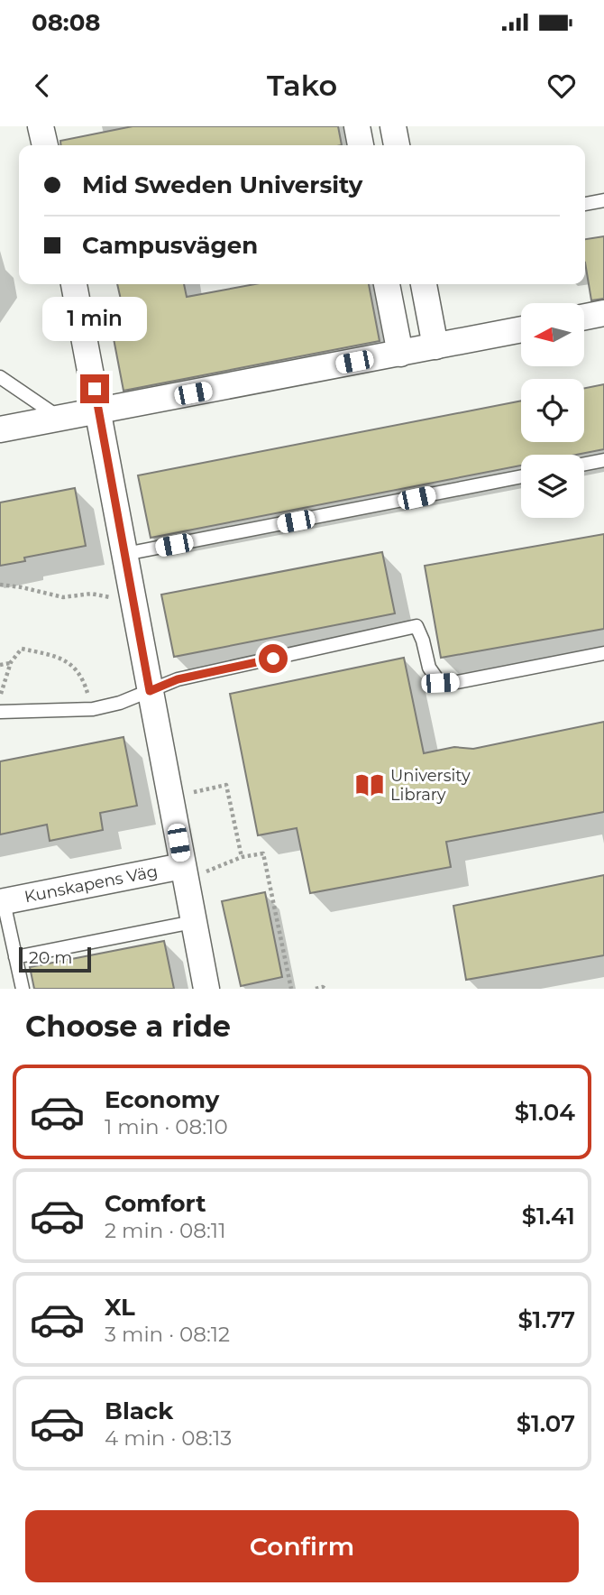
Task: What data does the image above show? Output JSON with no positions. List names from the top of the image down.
{
  "streets": {
    "street": ["Kunskapens Väg"]
  },
  "places": {
    "library": ["University Library"]
  },
  "scale_bar": "20 m",
  "north": "left",
  "page": {
    "status": "08:08",
    "header": "Tako",
    "banner": ["Mid Sweden University", "Campusvägen"],
    "bubble": "1 min",
    "scale": "20 m",
    "heading": "Choose a ride",
    "list": [
      {
        "name": "Economy",
        "note": "1 min · 08:10",
        "value": "$1.04"
      },
      {
        "name": "Comfort",
        "note": "2 min · 08:11",
        "value": "$1.41"
      },
      {
        "name": "XL",
        "note": "3 min · 08:12",
        "value": "$1.77"
      },
      {
        "name": "Black",
        "note": "4 min · 08:13",
        "value": "$1.07"
      }
    ],
    "buttons": "Confirm"
  }
}
